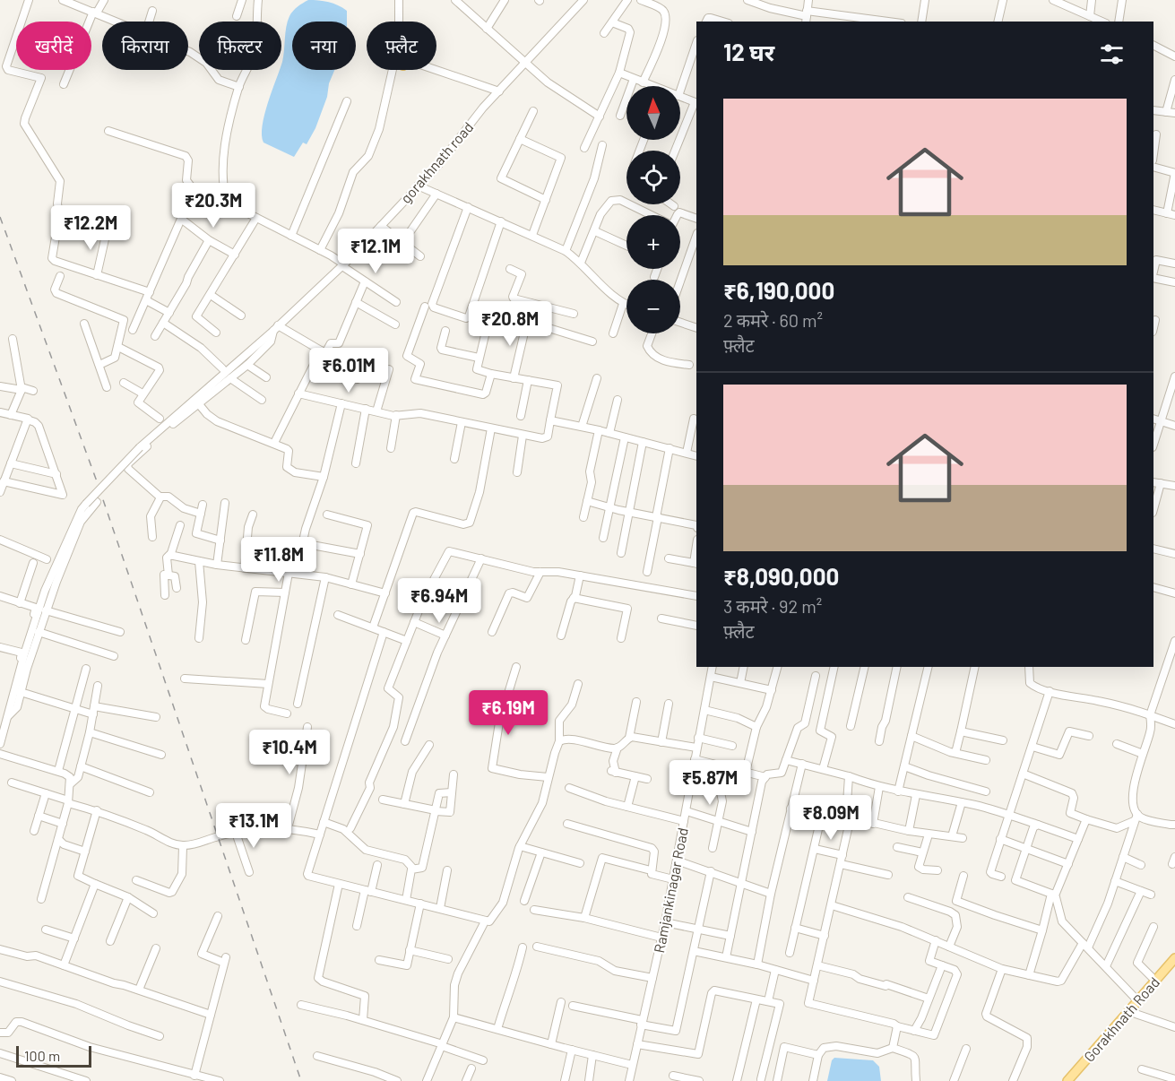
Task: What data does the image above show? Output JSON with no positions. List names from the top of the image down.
{
  "streets": {
    "main road": ["Gorakhnath Road"],
    "street": ["gorakhnath road", "Ramjankinagar Road"]
  },
  "scale_bar": "100 m",
  "north": "top",
  "page": {
    "chip": [
      "खरीदें",
      "किराया",
      "फ़िल्टर",
      "नया",
      "फ़्लैट"
    ],
    "heading": "12 घर",
    "map_buttons": ["+", "−"],
    "list": [
      {
        "name": "₹6,190,000",
        "note": "2 कमरे · 60 m² · फ़्लैट"
      },
      {
        "name": "₹8,090,000",
        "note": "3 कमरे · 92 m² · फ़्लैट"
      }
    ],
    "price": [
      "₹20.3M",
      "₹12.2M",
      "₹12.1M",
      "₹20.8M",
      "₹6.01M",
      "₹11.8M",
      "₹6.94M",
      "₹6.19M",
      "₹10.4M",
      "₹5.87M",
      "₹8.09M",
      "₹13.1M"
    ],
    "scale": "100 m"
  }
}
